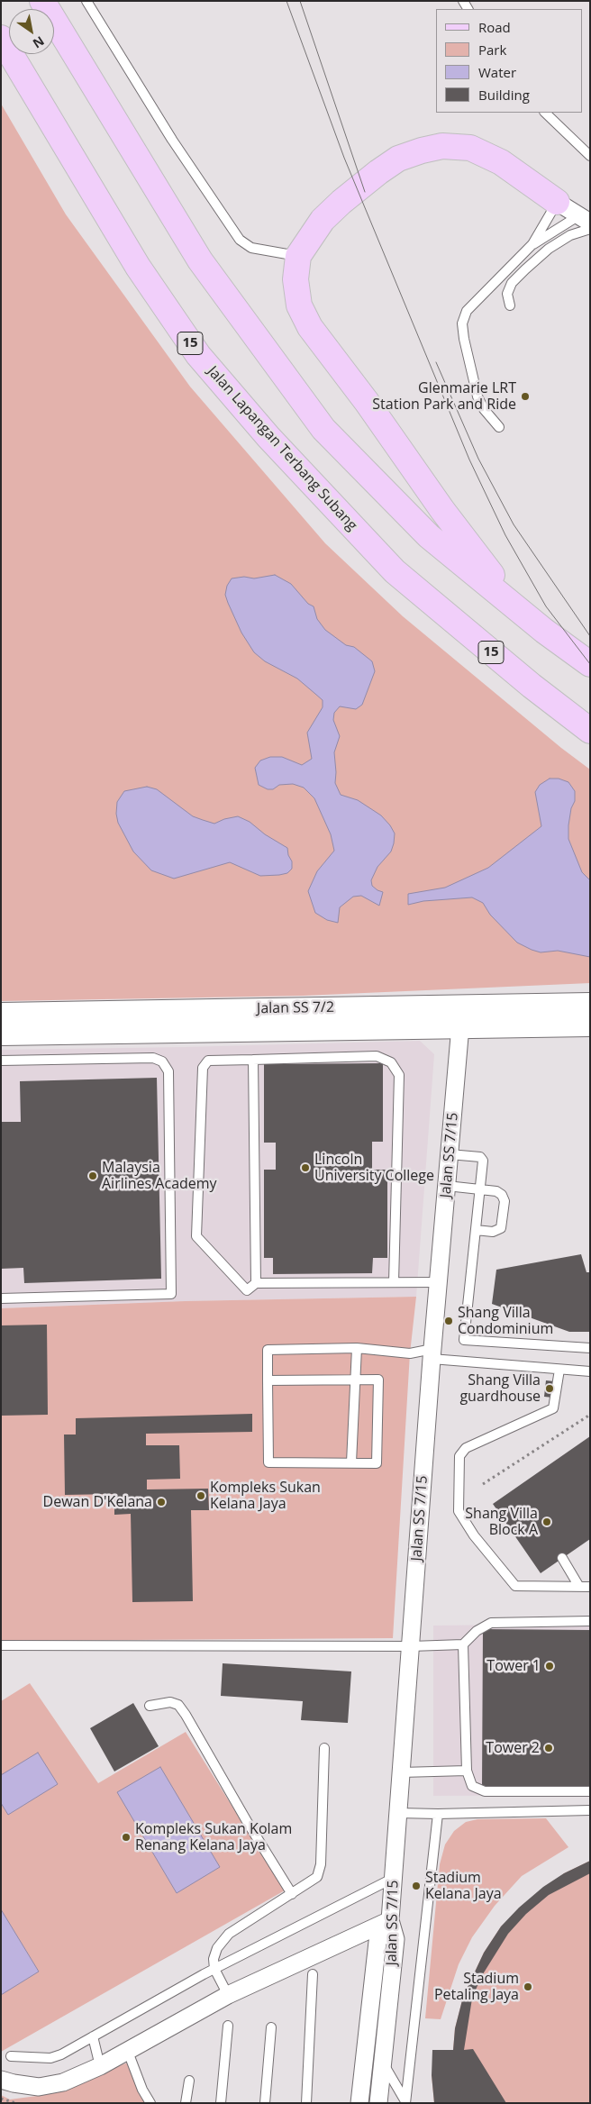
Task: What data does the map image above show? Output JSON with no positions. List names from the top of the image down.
{
  "streets": {
    "main road": ["15", "Jalan Lapangan Terbang Subang"],
    "street": ["Jalan SS 7/2", "Jalan SS 7/15"]
  },
  "crossings": [
    ["Jalan SS 7/2", "Jalan SS 7/15"]
  ],
  "places": [
    "Glenmarie LRT Station Park and Ride",
    "Lincoln University College",
    "Malaysia Airlines Academy",
    "Shang Villa Condominium",
    "Shang Villa guardhouse",
    "Kompleks Sukan Kelana Jaya",
    "Dewan D'Kelana",
    "Shang Villa Block A",
    "Tower 1",
    "Tower 2",
    "Kompleks Sukan Kolam Renang Kelana Jaya",
    "Stadium Kelana Jaya",
    "Stadium Petaling Jaya"
  ],
  "legend": [
    "Road",
    "Park",
    "Water",
    "Building"
  ],
  "north": "bottom right"
}
